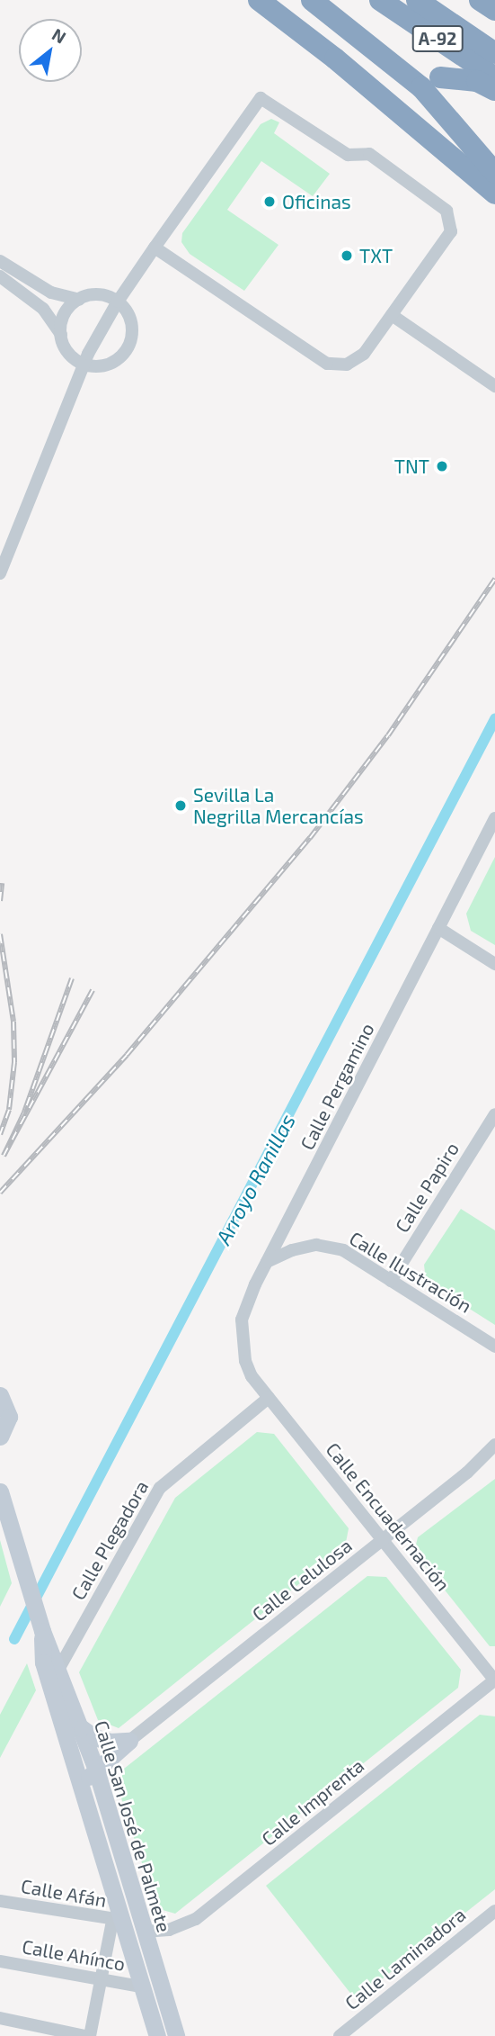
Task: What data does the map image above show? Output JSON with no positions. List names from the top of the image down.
{
  "streets": {
    "highway": ["A-92"],
    "street": [
      "Calle Pergamino",
      "Calle Papiro",
      "Calle Ilustración",
      "Calle Encuadernación",
      "Calle Plegadora",
      "Calle Celulosa",
      "Calle Imprenta",
      "Calle San José de Palmete",
      "Calle Afán",
      "Calle Ahínco",
      "Calle Laminadora"
    ]
  },
  "crossings": [
    ["Calle Pergamino", "Calle Ilustración"],
    ["Calle Pergamino", "Calle Encuadernación"],
    ["Calle Papiro", "Calle Ilustración"],
    ["Calle Encuadernación", "Calle Plegadora"],
    ["Calle Encuadernación", "Calle Celulosa"],
    ["Calle Encuadernación", "Calle Imprenta"],
    ["Calle Plegadora", "Calle San José de Palmete"],
    ["Calle Imprenta", "Calle San José de Palmete"],
    ["Calle San José de Palmete", "Calle Afán"],
    ["Calle San José de Palmete", "Calle Ahínco"]
  ],
  "water": ["Arroyo Ranillas"],
  "places": [
    "Oficinas",
    "TXT",
    "TNT",
    "Sevilla La Negrilla Mercancías"
  ],
  "north": "top right"
}
